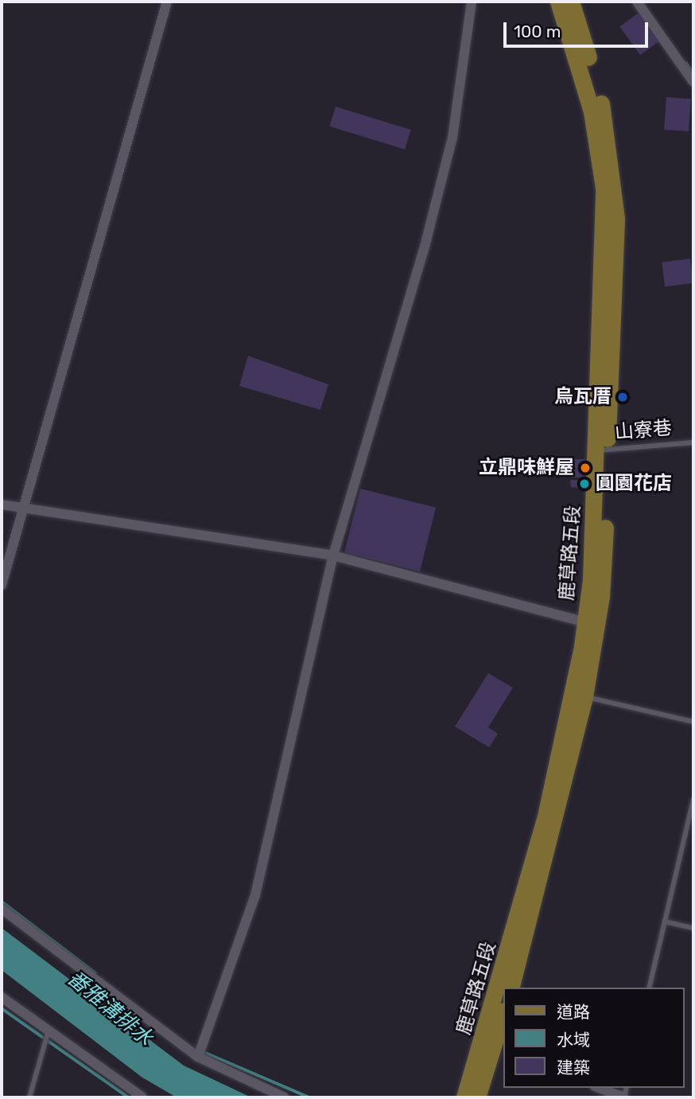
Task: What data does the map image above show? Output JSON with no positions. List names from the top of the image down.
{
  "streets": {
    "main road": ["鹿草路五段"],
    "lane": ["山寮巷"]
  },
  "crossings": [
    ["山寮巷", "鹿草路五段"]
  ],
  "water": ["番雅溝排水"],
  "places": ["烏瓦厝", "立鼎味鮮屋", "圓園花店"],
  "legend": ["道路", "水域", "建築"],
  "scale_bar": "100 m"
}
